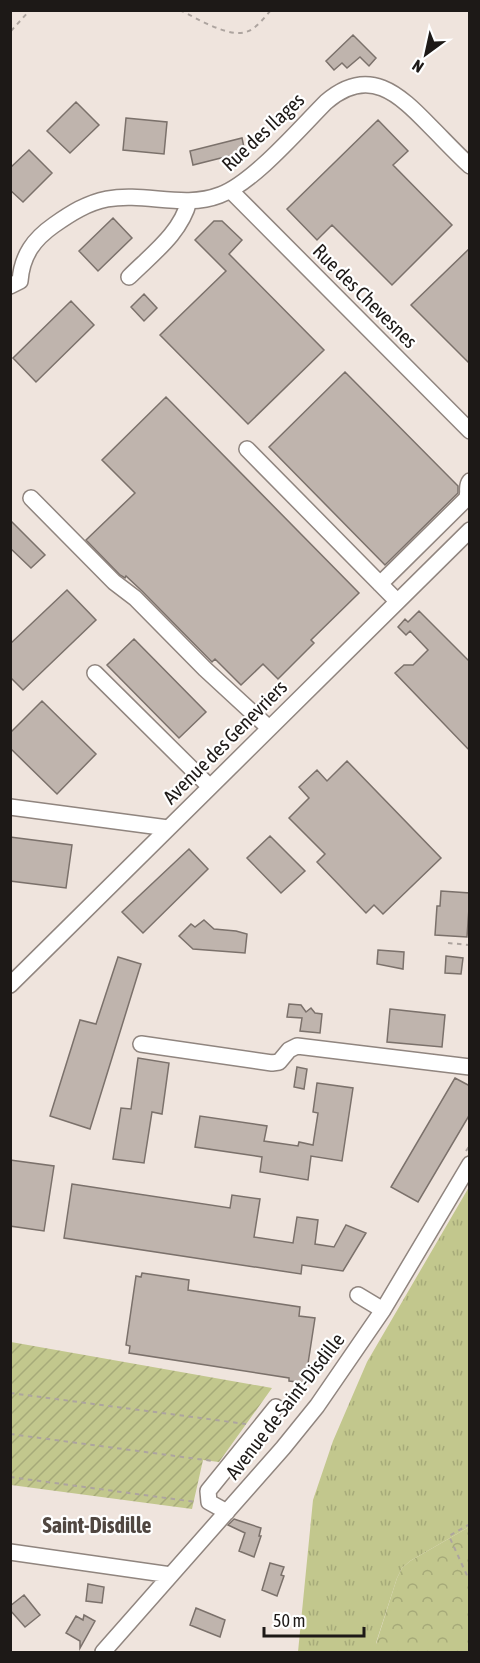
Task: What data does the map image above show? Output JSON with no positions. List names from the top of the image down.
{
  "streets": {
    "street": [
      "Rue des Ilages",
      "Rue des Chevesnes",
      "Avenue des Genevriers",
      "Avenue de Saint-Disdille"
    ]
  },
  "crossings": [
    ["Rue des Ilages", "Rue des Chevesnes"]
  ],
  "districts": ["Saint-Disdille"],
  "scale_bar": "50 m",
  "north": "bottom left"
}
